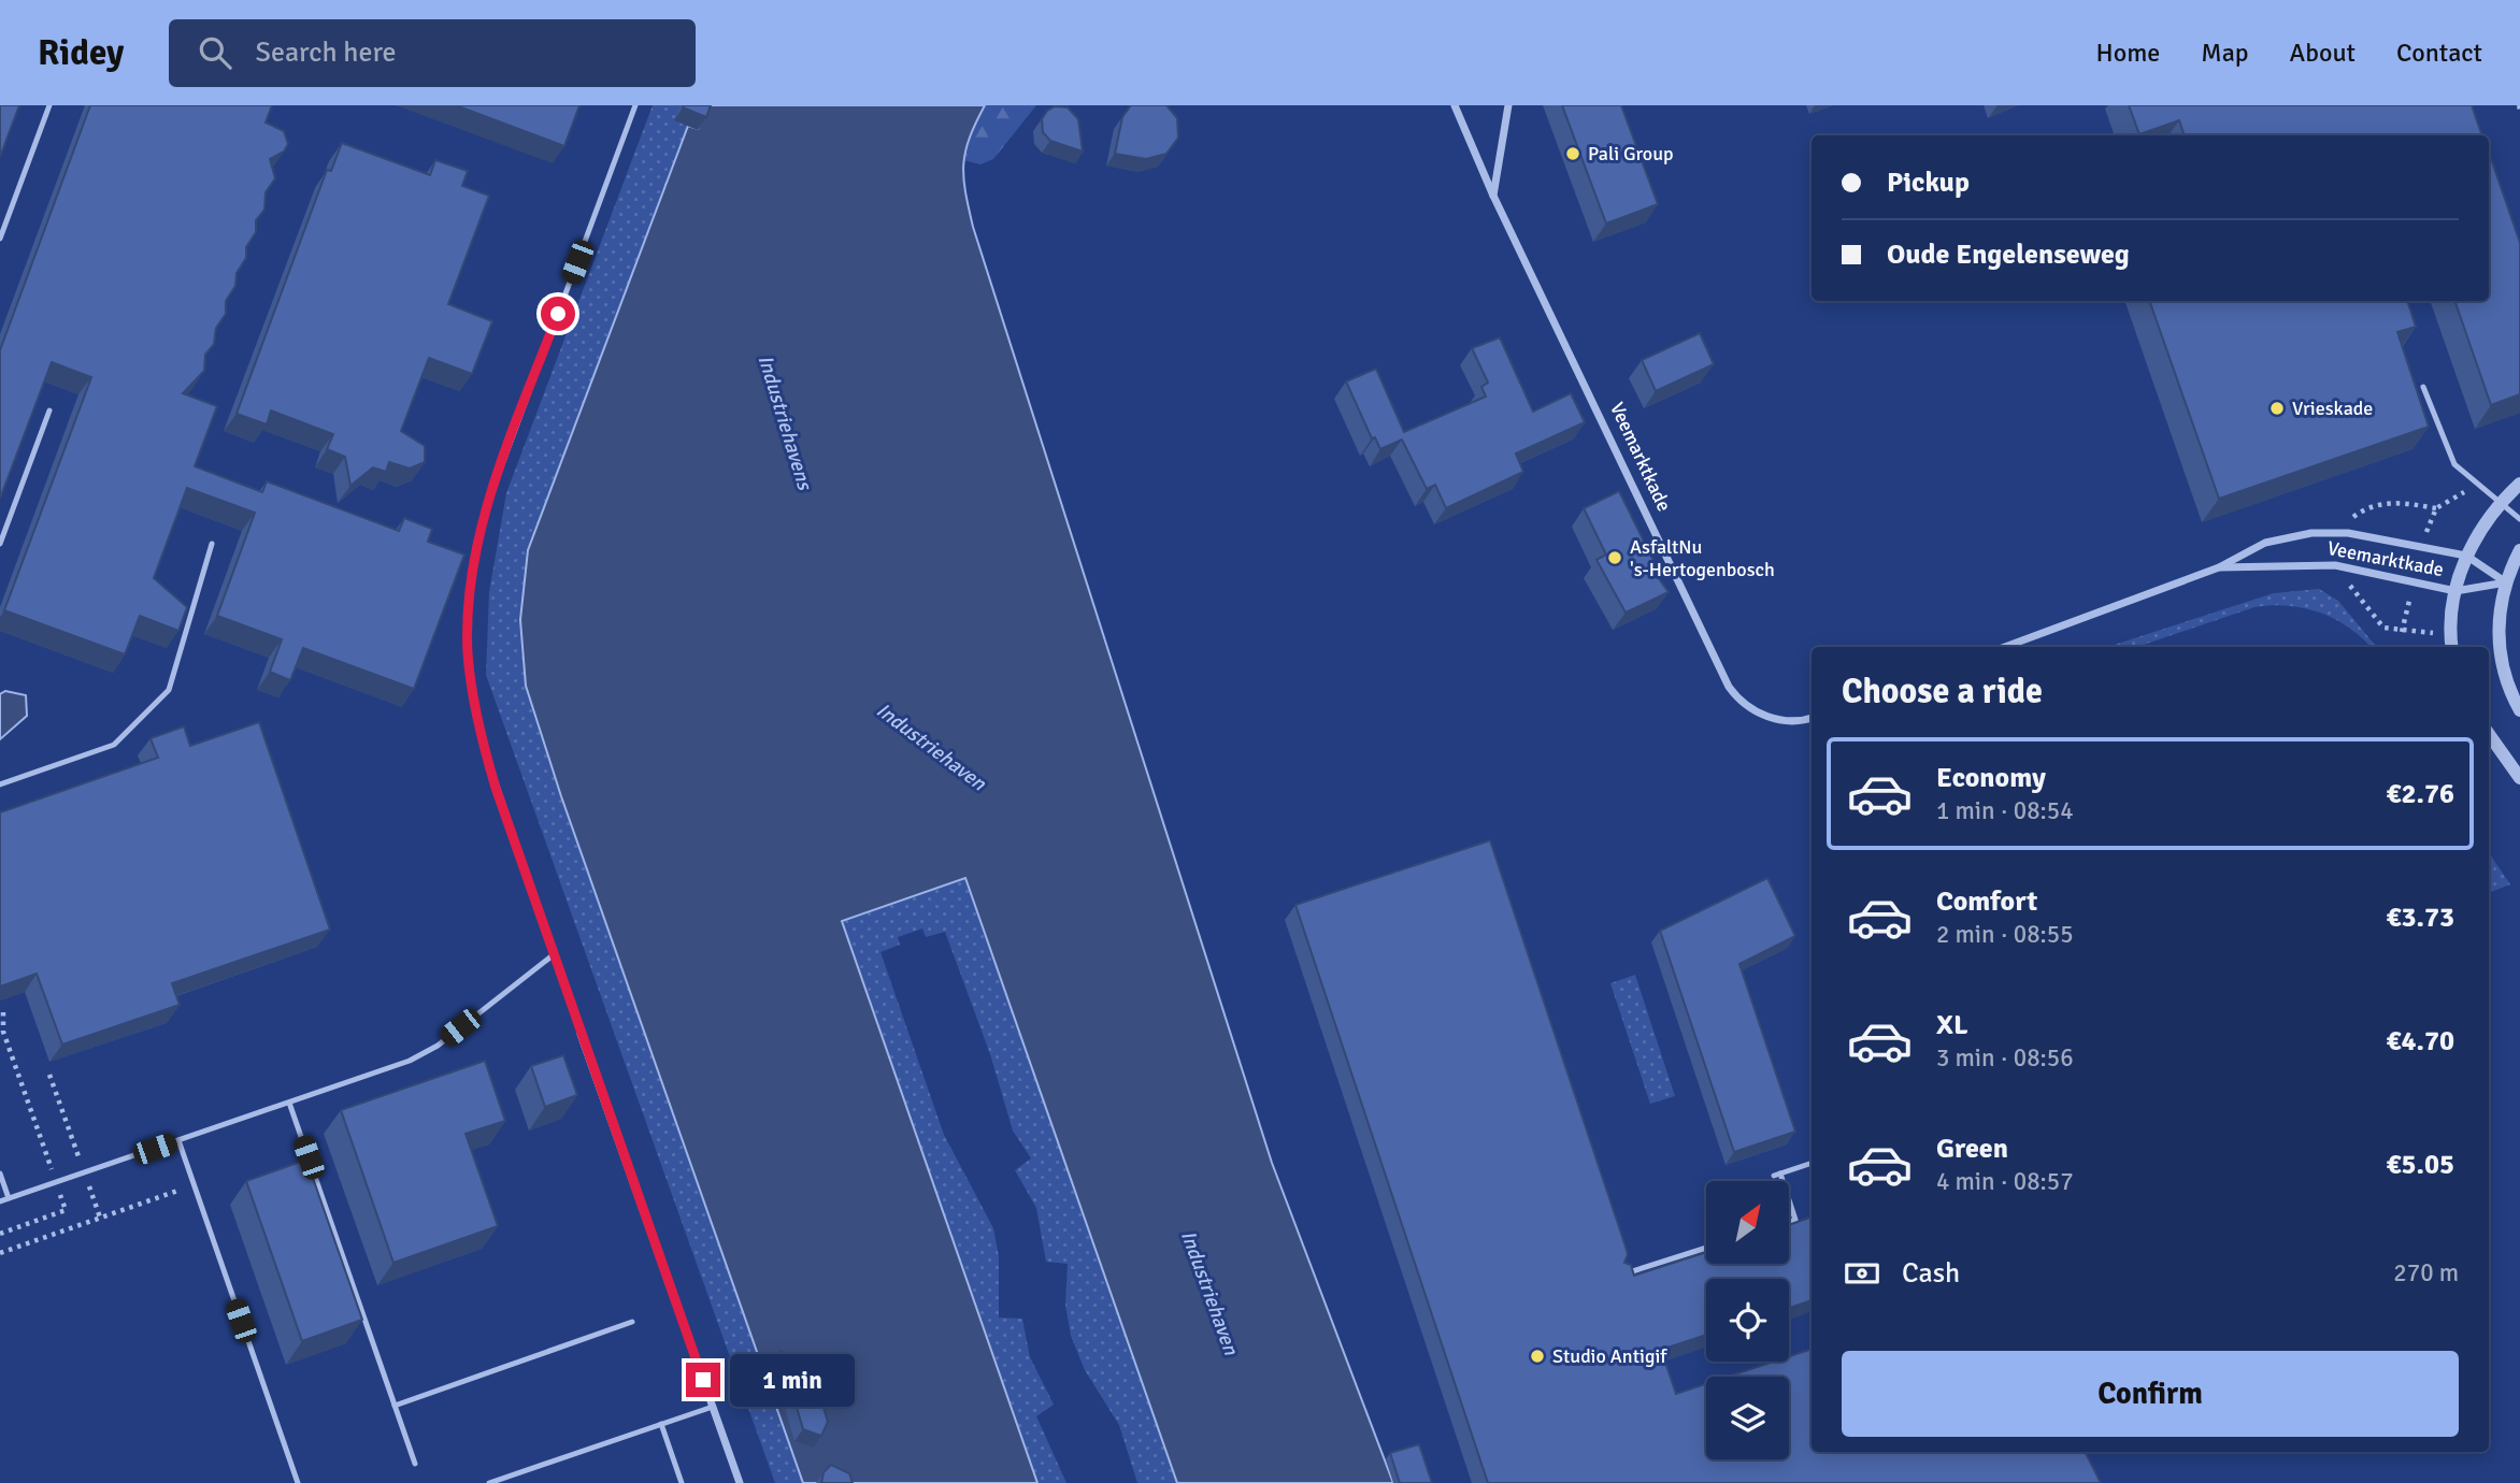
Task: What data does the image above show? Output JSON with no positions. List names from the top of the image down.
{
  "streets": {
    "street": ["Veemarktkade"]
  },
  "water": ["Industriehavens", "Industriehaven"],
  "places": [
    "Pali Group",
    "Vrieskade",
    "AsfaltNu 's-Hertogenbosch",
    "Studio Antigif"
  ],
  "north": "top right",
  "page": {
    "header": "Ridey",
    "search": "Search here",
    "nav": [
      "Home",
      "Map",
      "About",
      "Contact"
    ],
    "banner": ["Pickup", "Oude Engelenseweg"],
    "heading": "Choose a ride",
    "list": [
      {
        "name": "Economy",
        "note": "1 min · 08:54",
        "value": "€2.76"
      },
      {
        "name": "Comfort",
        "note": "2 min · 08:55",
        "value": "€3.73"
      },
      {
        "name": "XL",
        "note": "3 min · 08:56",
        "value": "€4.70"
      },
      {
        "name": "Green",
        "note": "4 min · 08:57",
        "value": "€5.05"
      }
    ],
    "pay": ["Cash", "270 m"],
    "buttons": "Confirm",
    "bubble": "1 min"
  }
}
